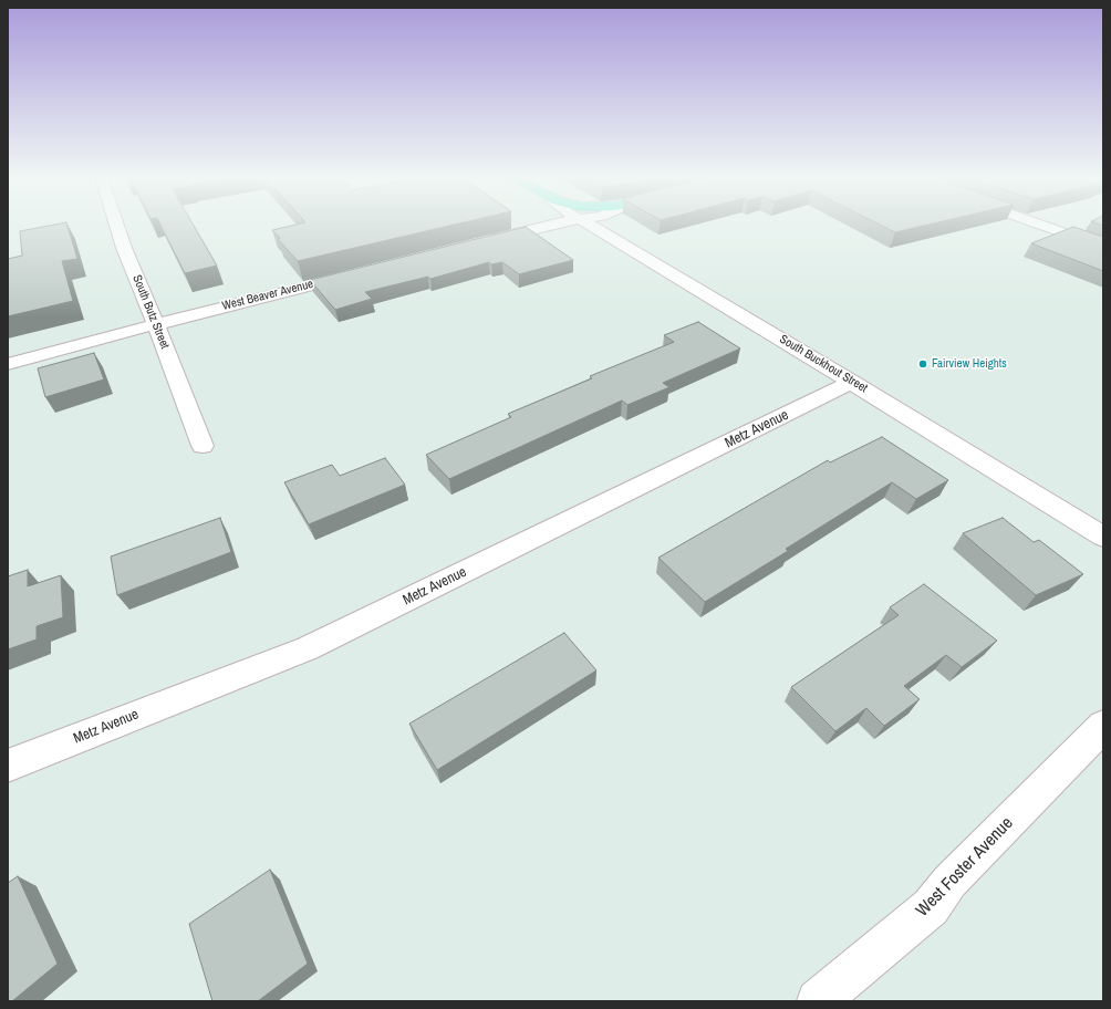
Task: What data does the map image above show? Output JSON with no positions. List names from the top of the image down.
{
  "streets": {
    "street": [
      "West Beaver Avenue",
      "South Butz Street",
      "South Buckhout Street",
      "Metz Avenue",
      "West Foster Avenue"
    ]
  },
  "crossings": [
    ["West Beaver Avenue", "South Butz Street"],
    ["South Buckhout Street", "Metz Avenue"]
  ],
  "places": ["Fairview Heights"]
}
